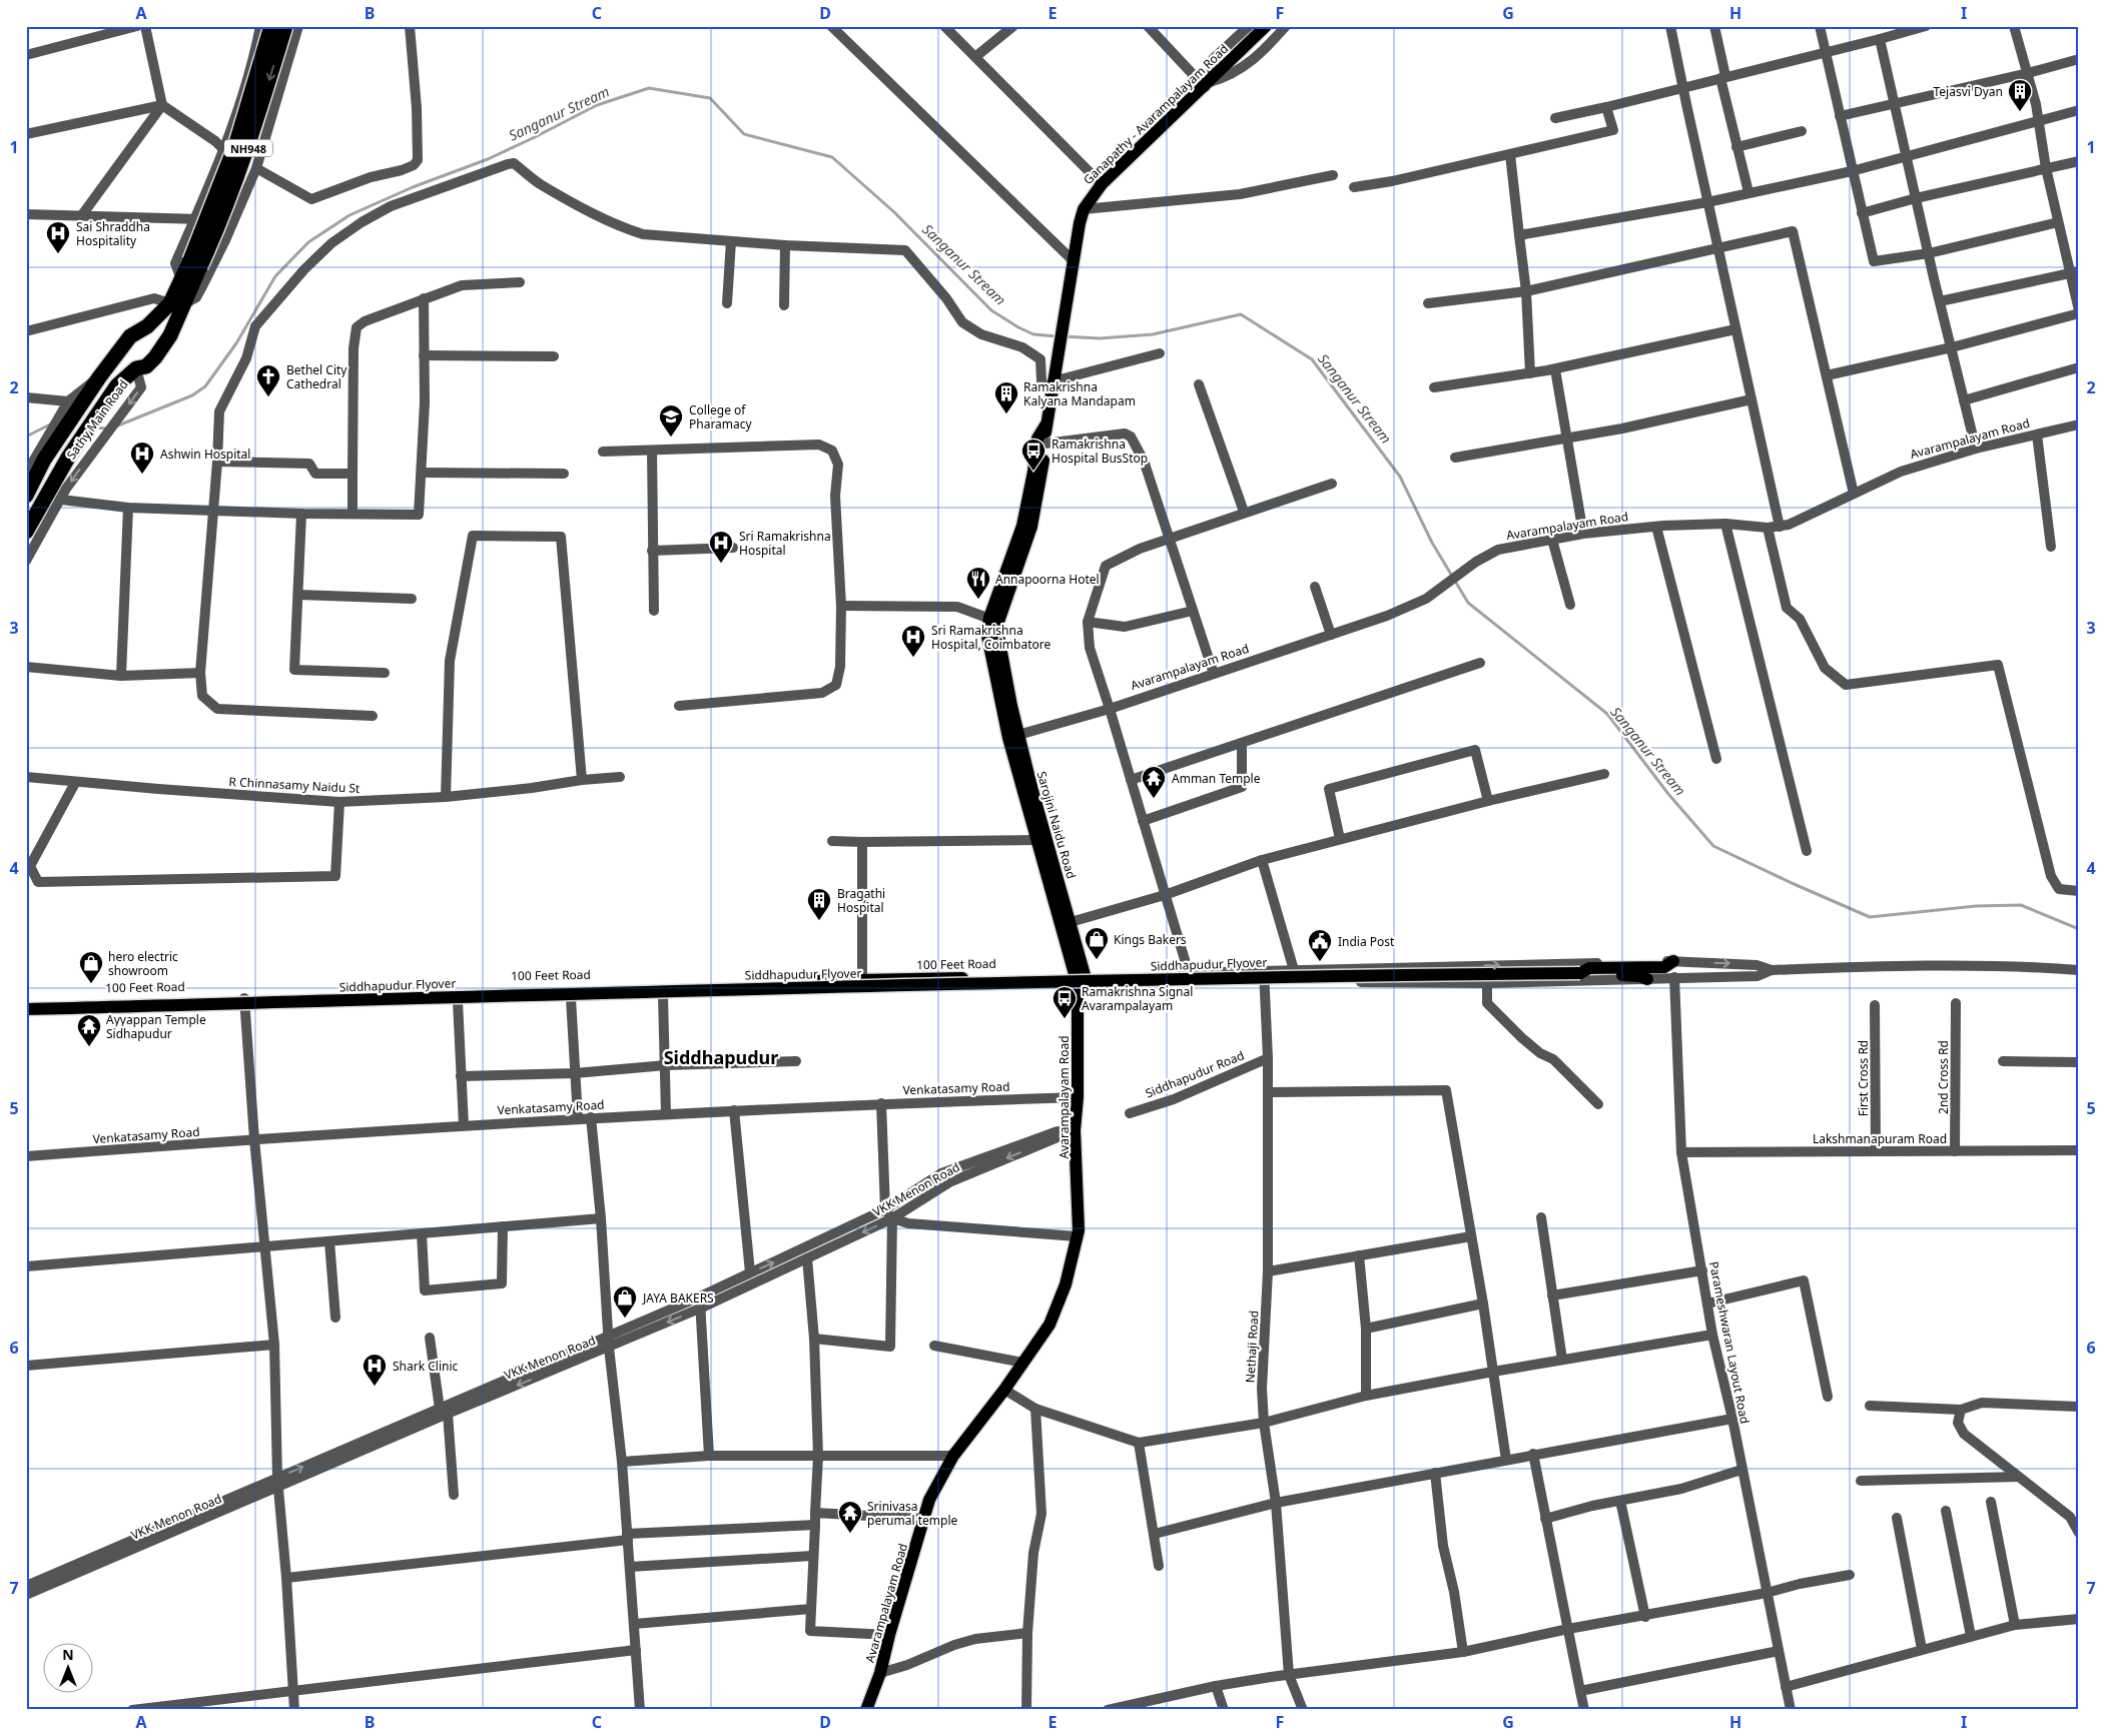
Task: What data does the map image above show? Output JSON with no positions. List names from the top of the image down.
{
  "streets": {
    "highway": ["NH948", "Sathy Main Road"],
    "main road": [
      "Ganapathy - Avarampalayam Road",
      "Avarampalayam Road",
      "Sarojini Naidu Road",
      "100 Feet Road",
      "Siddhapudur Flyover"
    ],
    "street": [
      "R Chinnasamy Naidu St",
      "Siddhapudur Road",
      "2nd Cross Rd",
      "First Cross Rd",
      "Venkatasamy Road",
      "Lakshmanapuram Road",
      "VKK Menon Road",
      "Parameshwaran Layout Road",
      "Nethaji Road"
    ]
  },
  "crossings": [
    ["NH948", "Sathy Main Road"],
    ["Avarampalayam Road", "Sarojini Naidu Road"],
    ["Avarampalayam Road", "100 Feet Road"],
    ["Avarampalayam Road", "Venkatasamy Road"],
    ["Avarampalayam Road", "VKK Menon Road"],
    ["Sarojini Naidu Road", "100 Feet Road"],
    ["Siddhapudur Road", "Nethaji Road"],
    ["2nd Cross Rd", "Lakshmanapuram Road"],
    ["First Cross Rd", "Lakshmanapuram Road"],
    ["Lakshmanapuram Road", "Parameshwaran Layout Road"]
  ],
  "districts": ["Siddhapudur"],
  "water": ["Sanganur Stream"],
  "places": {
    "building": ["Tejasvi Dyan", "Ramakrishna Kalyana Mandapam", "Bragathi Hospital"],
    "hospital": [
      "Sai Shraddha Hospitality",
      "Ashwin Hospital",
      "Sri Ramakrishna Hospital",
      "Sri Ramakrishna Hospital, Coimbatore",
      "Shark Clinic"
    ],
    "church": ["Bethel City Cathedral"],
    "school or university": ["College of Pharamacy"],
    "bus stop": ["Ramakrishna Hospital BusStop", "Ramakrishna Signal Avarampalayam"],
    "restaurant": ["Annapoorna Hotel"],
    "temple": ["Amman Temple", "Ayyappan Temple Sidhapudur", "Srinivasa perumal temple"],
    "shop": ["Kings Bakers", "hero electric showroom", "JAYA BAKERS"],
    "public building": ["India Post"]
  },
  "north": "top",
  "grid": {
    "columns": [
      "A",
      "B",
      "C",
      "D",
      "E",
      "F",
      "G",
      "H",
      "I"
    ],
    "rows": [
      "1",
      "2",
      "3",
      "4",
      "5",
      "6",
      "7"
    ]
  }
}
